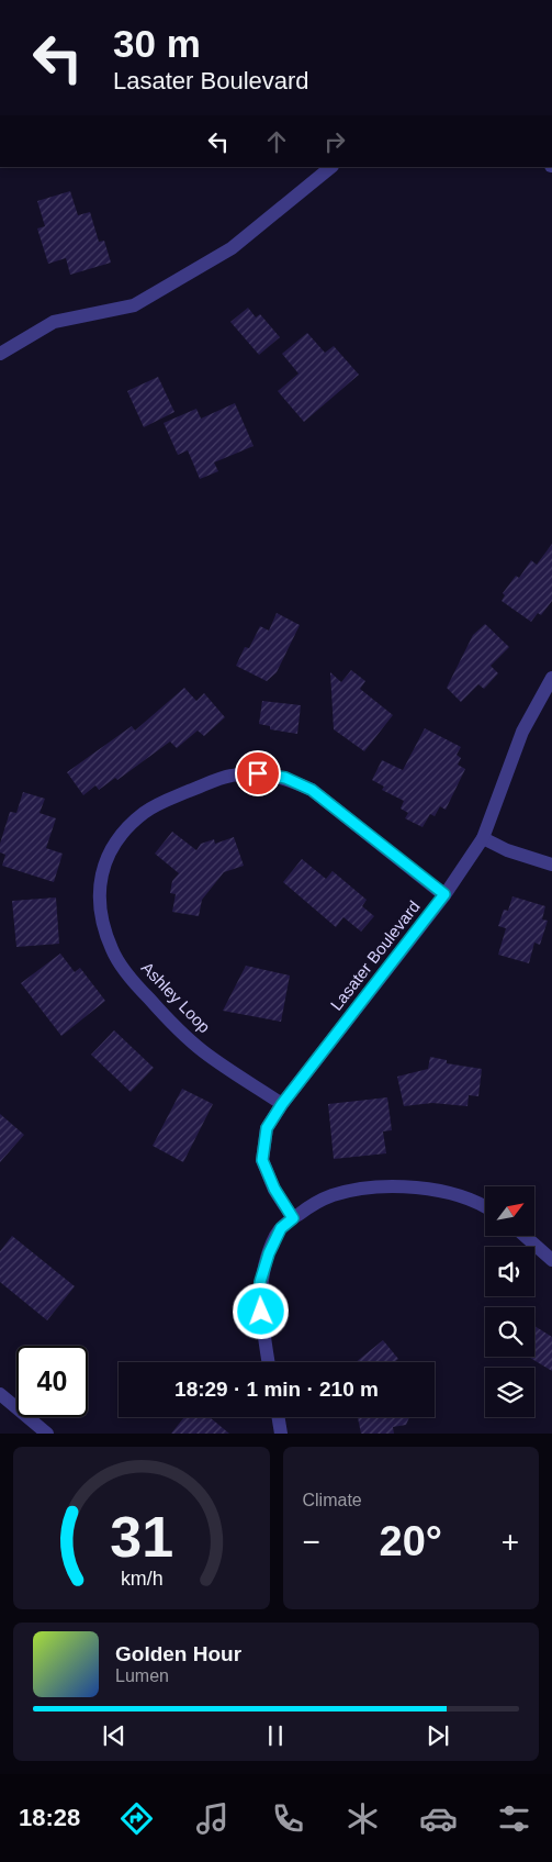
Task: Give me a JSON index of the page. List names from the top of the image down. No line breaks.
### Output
{"streets":{"street":["Lasater Boulevard","Ashley Loop"]},"crossings":[["Lasater Boulevard","Ashley Loop"]],"north":"top right","page":{"turn":["30 m","Lasater Boulevard"],"limit":"40","trip":"18:29 · 1 min · 210 m","tile":"Climate","heat":["−","20°","+"],"song":["Golden Hour","Lumen"],"tabs":"18:28","gauge":["31","km/h"]}}
